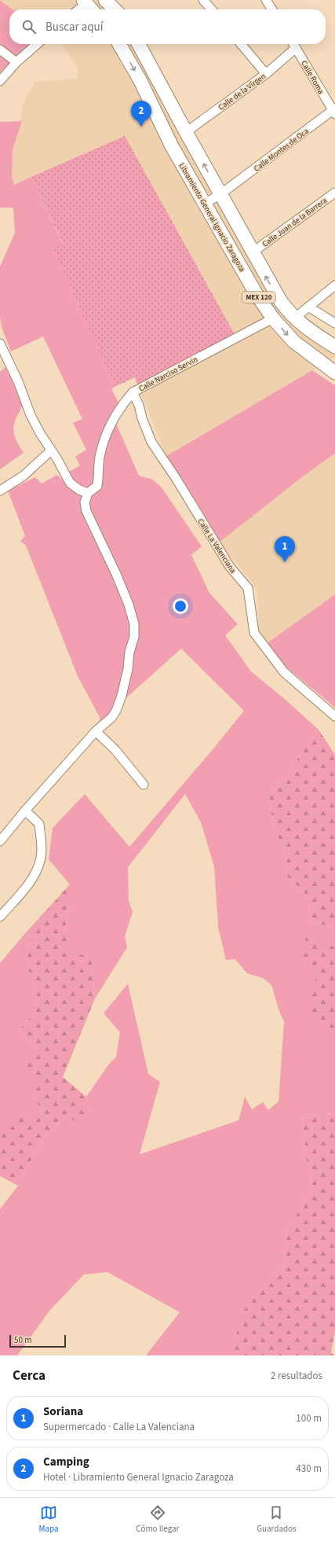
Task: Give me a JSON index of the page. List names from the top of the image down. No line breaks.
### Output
{"streets":{"main road":["Libramiento General Ignacio Zaragoza","MEX 120"],"street":["Calle Roma","Calle de la Vírgen","Calle Montes de Oca","Calle Juan de la Barrera","Calle Narciso Servin","Calle La Valenciana"]},"crossings":[["Calle Roma","Calle de la Vírgen"],["Calle Roma","Calle Montes de Oca"],["Calle de la Vírgen","MEX 120"],["Calle Montes de Oca","Libramiento General Ignacio Zaragoza"],["Calle Montes de Oca","MEX 120"],["Libramiento General Ignacio Zaragoza","Calle Narciso Servin"],["Calle Juan de la Barrera","MEX 120"],["Calle Narciso Servin","Calle La Valenciana"]],"scale_bar":"50 m","page":{"search":"Buscar aquí","pins":["2","1"],"scale":"50 m","heading":["Cerca","2 resultados"],"list":[{"mark":"1","name":"Soriana","note":"Supermercado · Calle La Valenciana","value":"100 m"},{"mark":"2","name":"Camping","note":"Hotel · Libramiento General Ignacio Zaragoza","value":"430 m"}],"nav":["Mapa","Cómo llegar","Guardados"]}}
